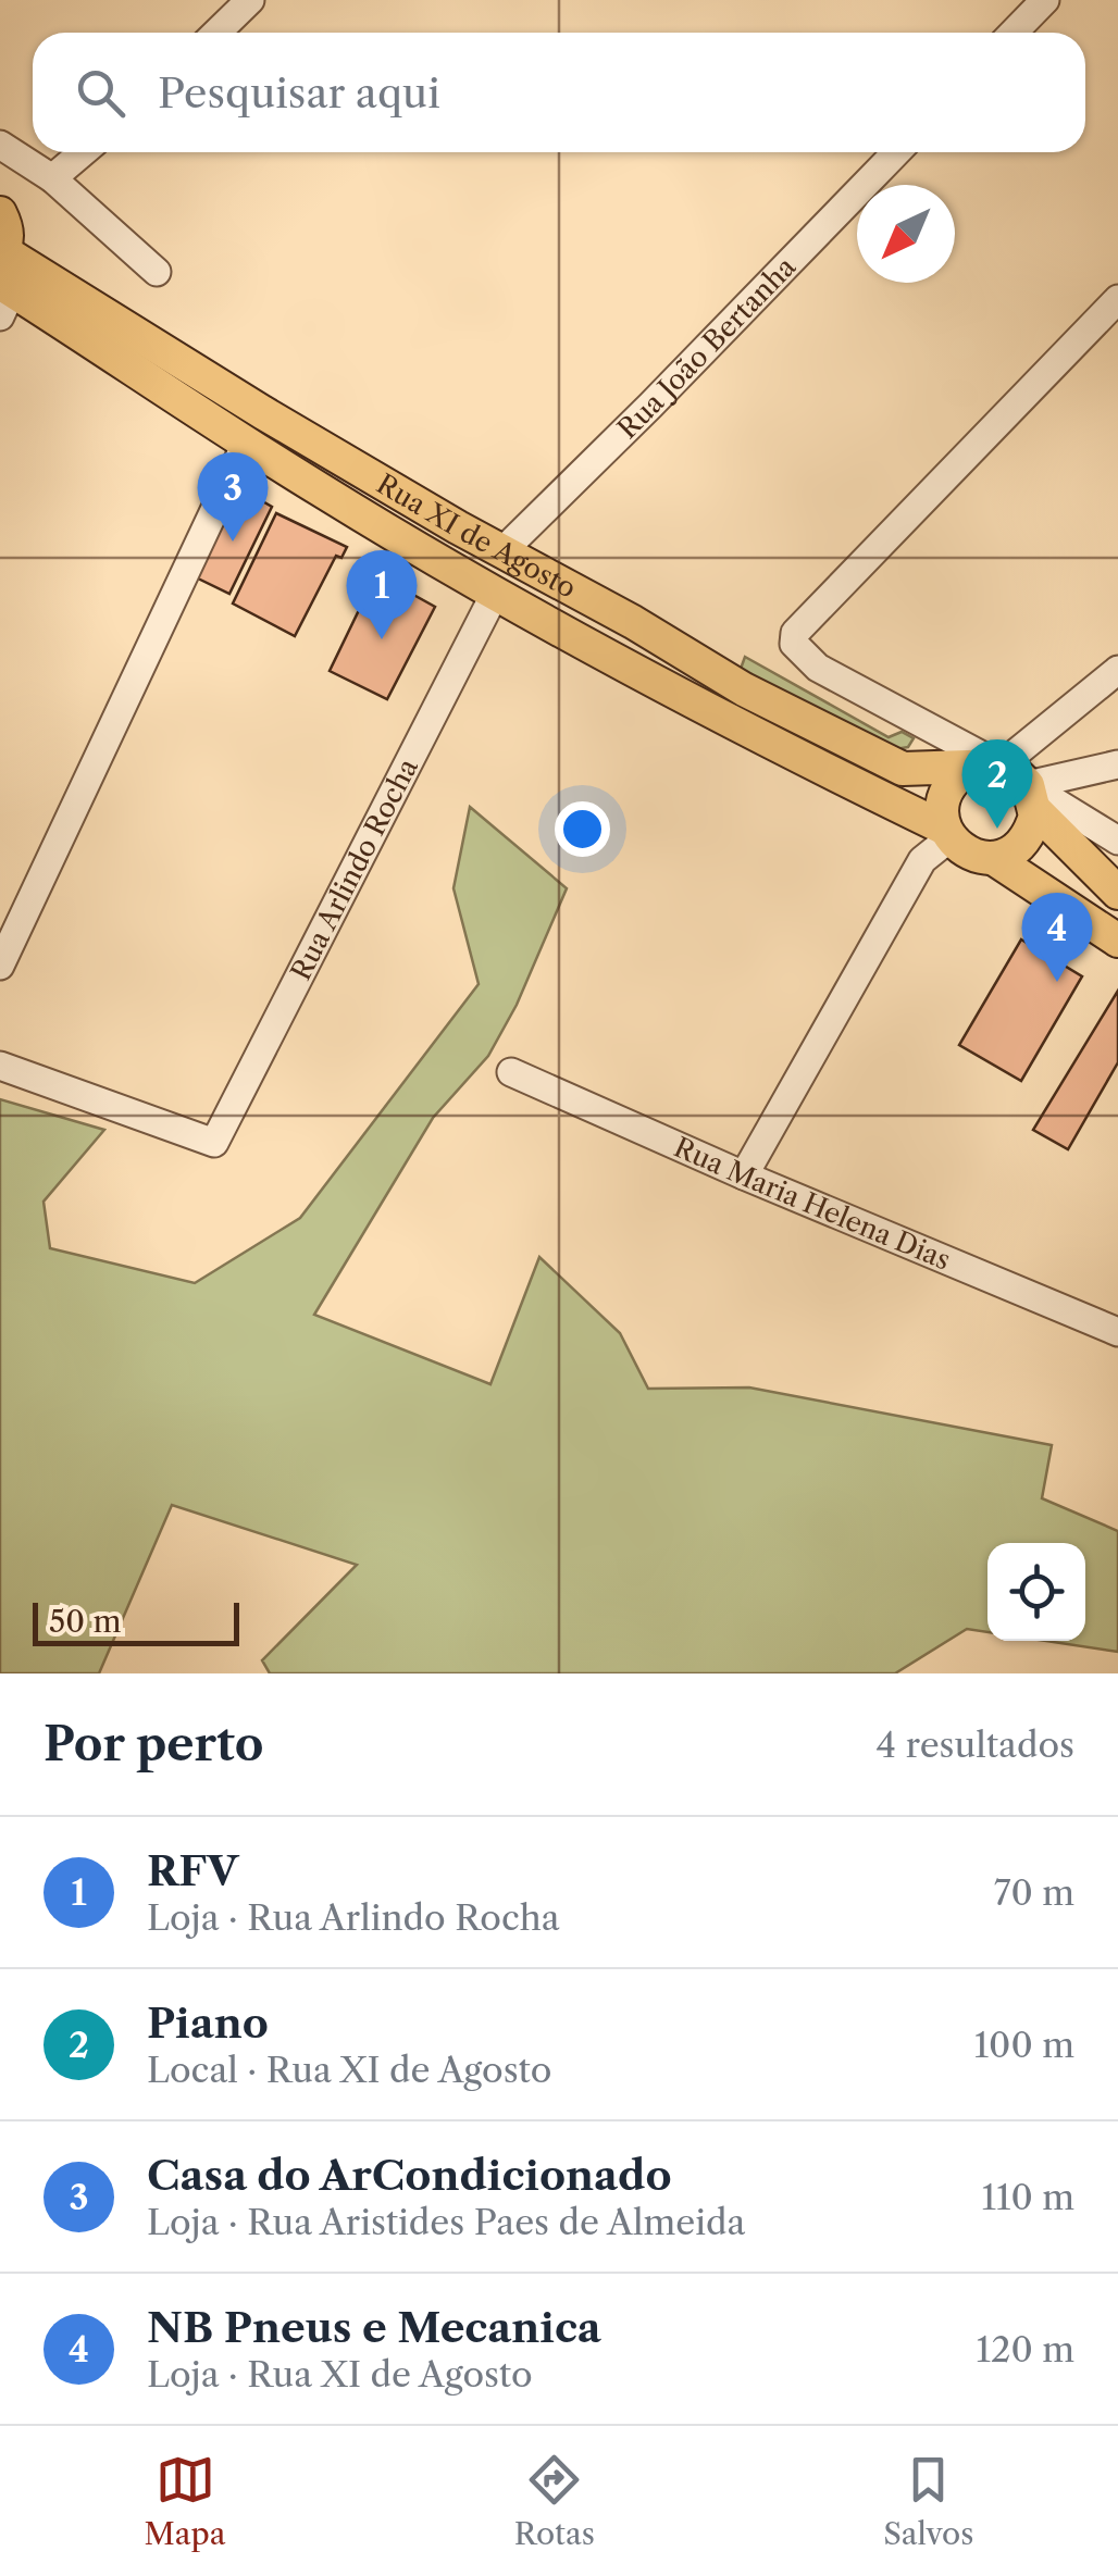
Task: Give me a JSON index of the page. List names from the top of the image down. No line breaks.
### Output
{"streets":{"main road":["Rua XI de Agosto"],"street":["Rua João Bertanha","Rua Arlindo Rocha","Rua Maria Helena Dias"]},"crossings":[["Rua João Bertanha","Rua XI de Agosto"],["Rua XI de Agosto","Rua Arlindo Rocha"]],"scale_bar":"50 m","north":"bottom left","page":{"search":"Pesquisar aqui","pins":["3","1","2","4"],"scale":"50 m","heading":["Por perto","4 resultados"],"list":[{"mark":"1","name":"RFV","note":"Loja · Rua Arlindo Rocha","value":"70 m"},{"mark":"2","name":"Piano","note":"Local · Rua XI de Agosto","value":"100 m"},{"mark":"3","name":"Casa do ArCondicionado","note":"Loja · Rua Aristides Paes de Almeida","value":"110 m"},{"mark":"4","name":"NB Pneus e Mecanica","note":"Loja · Rua XI de Agosto","value":"120 m"}],"nav":["Mapa","Rotas","Salvos"]}}
